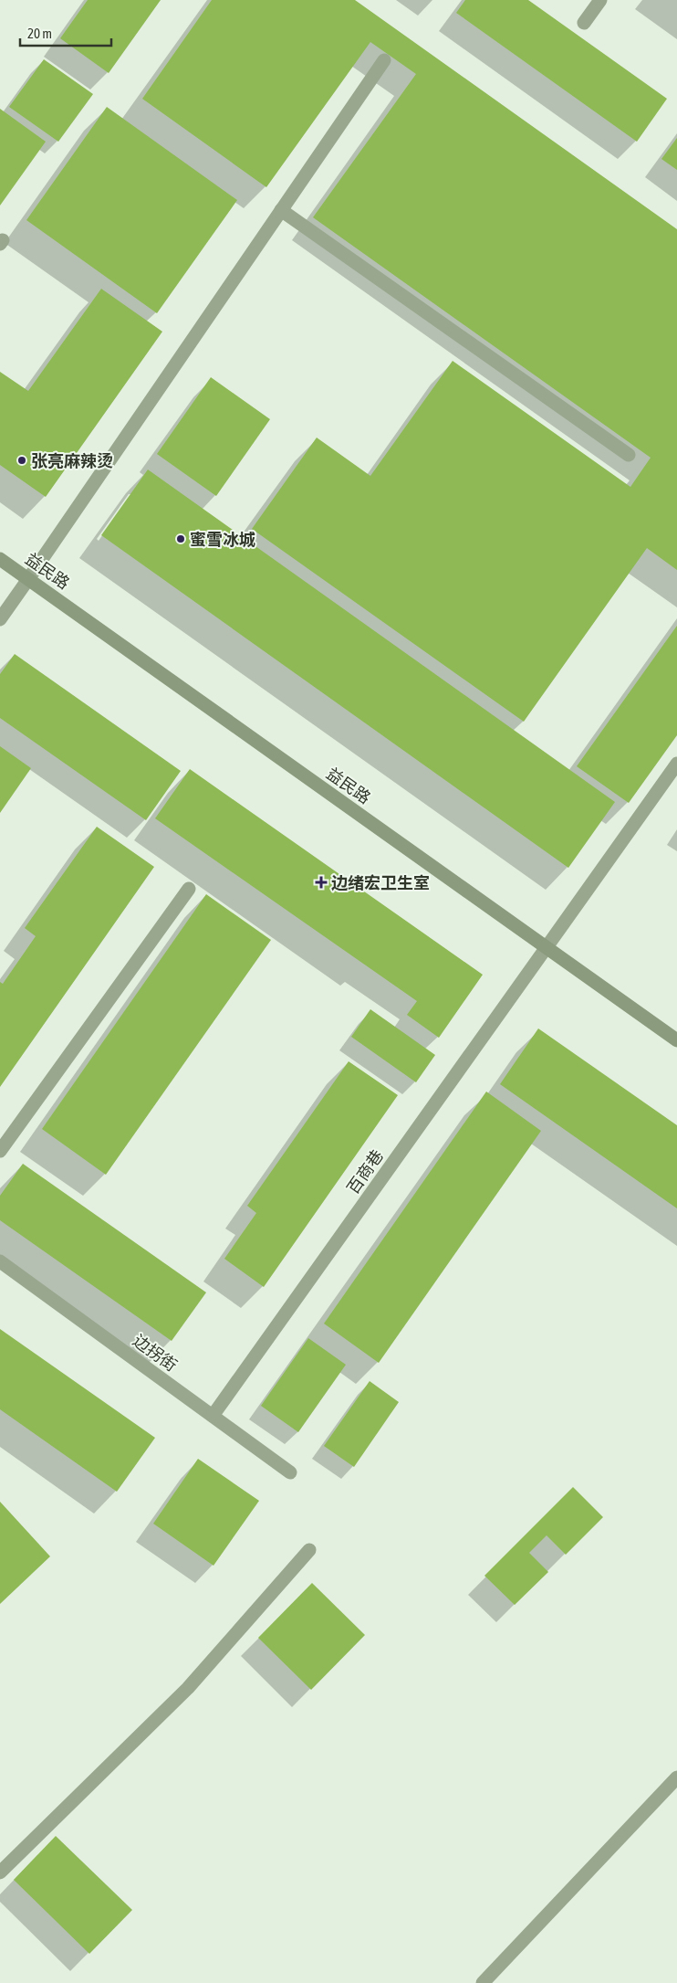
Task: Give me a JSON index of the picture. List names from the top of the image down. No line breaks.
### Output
{"streets":{"street":["益民路","百商巷","边拐街"]},"crossings":[["益民路","百商巷"],["百商巷","边拐街"]],"places":{"other":["张亮麻辣烫","蜜雪冰城"],"health":["边绪宏卫生室"]},"scale_bar":"20 m"}
